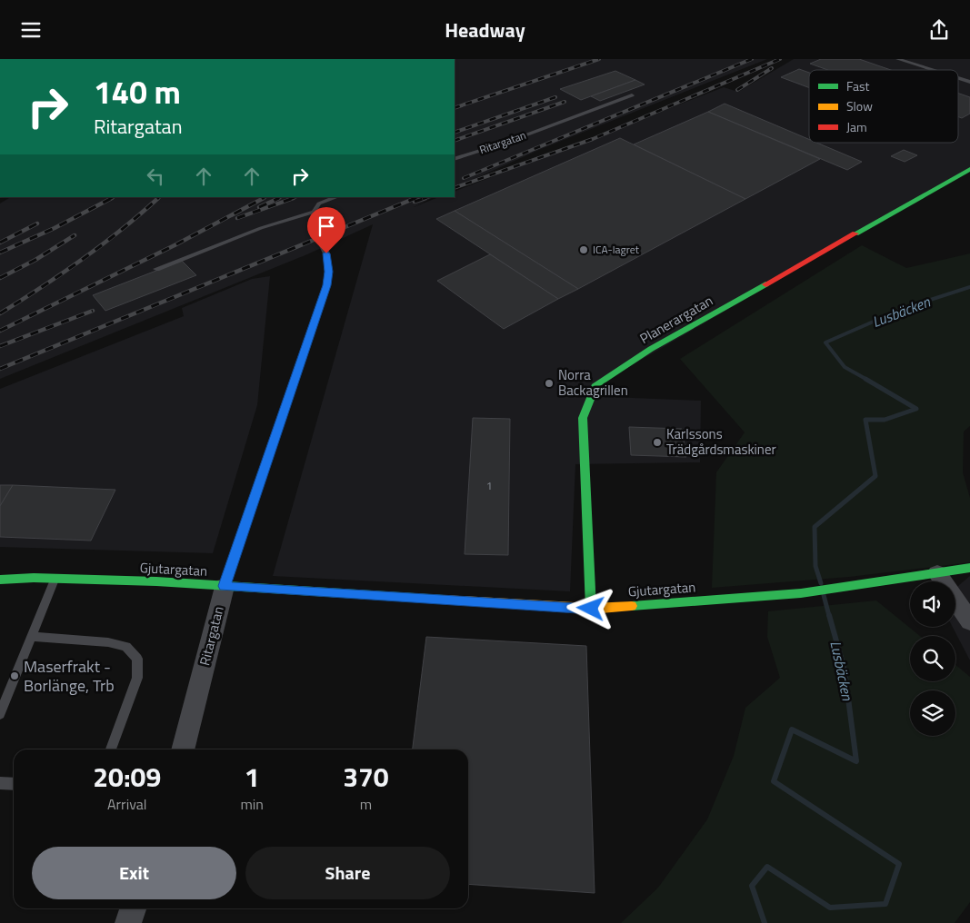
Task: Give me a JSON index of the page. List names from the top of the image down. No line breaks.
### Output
{"streets":{"street":["Ritargatan","Planerargatan","Gjutargatan"]},"crossings":[["Ritargatan","Gjutargatan"],["Planerargatan","Gjutargatan"]],"water":["Lusbäcken"],"places":["ICA-lagret","Norra Backagrillen","Karlssons Trädgårdsmaskiner","Maserfrakt - Borlänge, Trb"],"house_numbers":["1"],"legend":["Fast","Slow","Jam"],"page":{"header":"Headway","turn":["140 m","Ritargatan"],"eta":["20:09","Arrival","1","min","370","m"],"buttons":["Exit","Share"]}}
